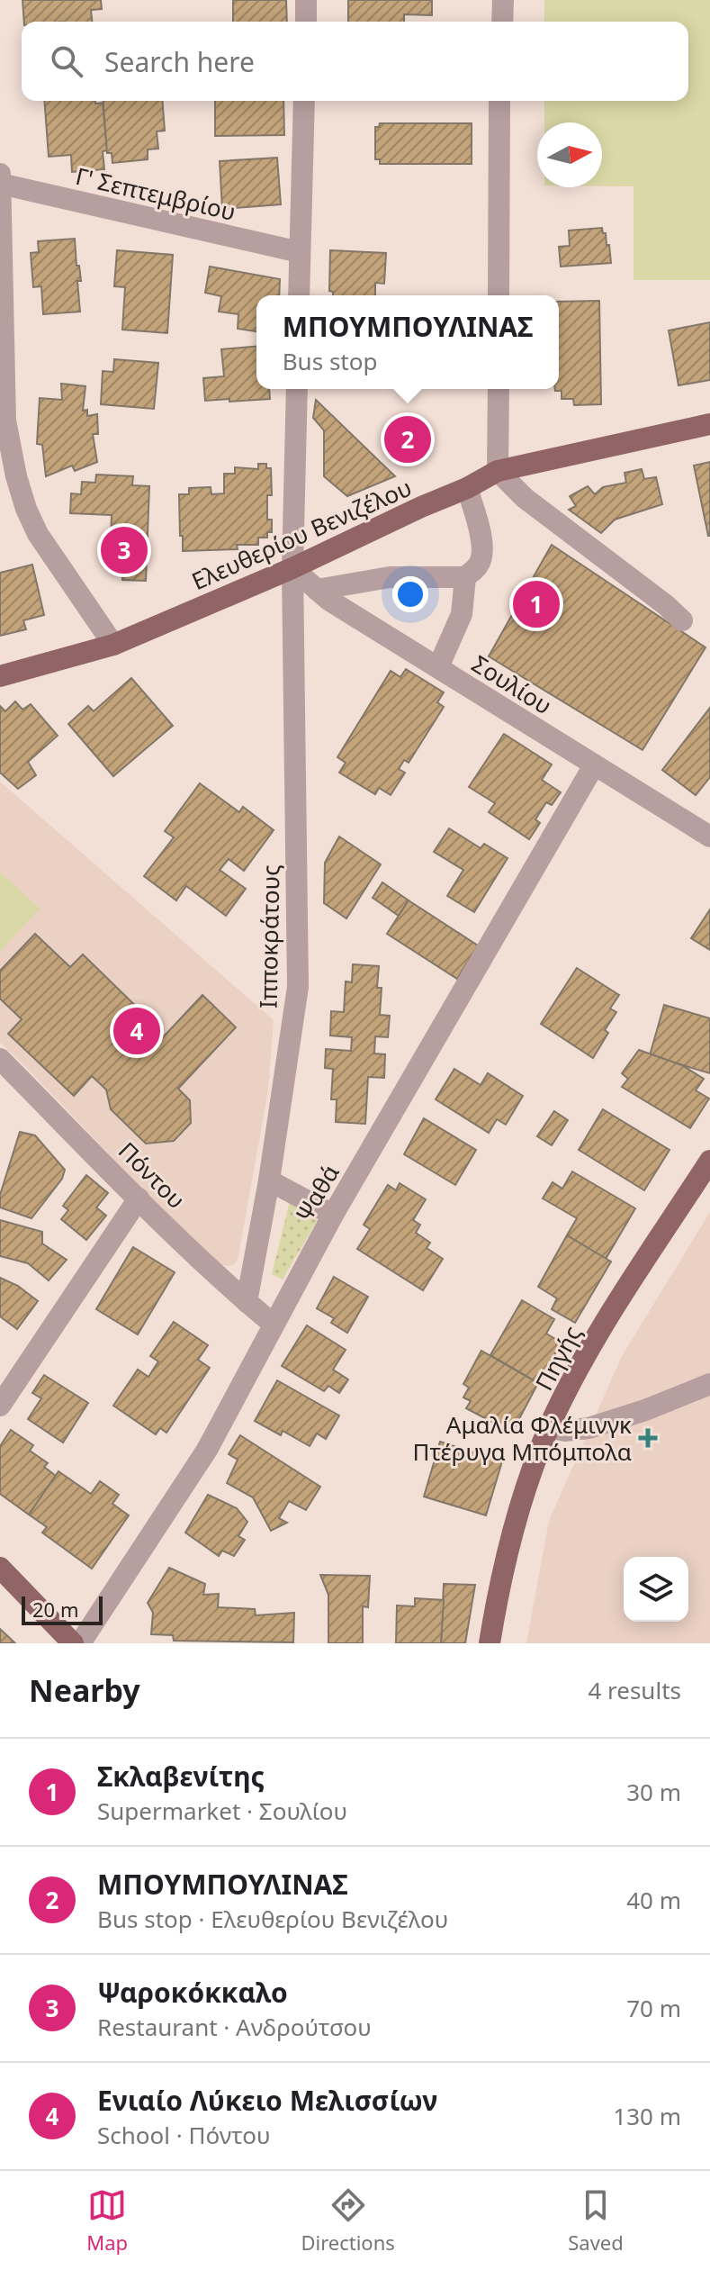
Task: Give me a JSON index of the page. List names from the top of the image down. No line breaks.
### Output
{"streets":{"main road":["Ελευθερίου Βενιζέλου","Πηγής"],"street":["Γ' Σεπτεμβρίου","Σουλίου","Ιπποκράτους","Πόντου","Ψαθά"]},"crossings":[["Ελευθερίου Βενιζέλου","Σουλίου"],["Ελευθερίου Βενιζέλου","Ιπποκράτους"],["Σουλίου","Ιπποκράτους"],["Σουλίου","Ψαθά"],["Ιπποκράτους","Πόντου"],["Πόντου","Ψαθά"]],"places":{"health":["Αμαλία Φλέμινγκ Πτέρυγα Μπόμπολα"]},"scale_bar":"20 m","north":"right","page":{"search":"Search here","popup":["ΜΠΟΥΜΠΟΥΛΙΝΑΣ","Bus stop"],"pins":["2","3","1","4"],"scale":"20 m","heading":["Nearby","4 results"],"list":[{"mark":"1","name":"Σκλαβενίτης","note":"Supermarket · Σουλίου","value":"30 m"},{"mark":"2","name":"ΜΠΟΥΜΠΟΥΛΙΝΑΣ","note":"Bus stop · Ελευθερίου Βενιζέλου","value":"40 m"},{"mark":"3","name":"Ψαροκόκκαλο","note":"Restaurant · Ανδρούτσου","value":"70 m"},{"mark":"4","name":"Ενιαίο Λύκειο Μελισσίων","note":"School · Πόντου","value":"130 m"}],"nav":["Map","Directions","Saved"]}}
